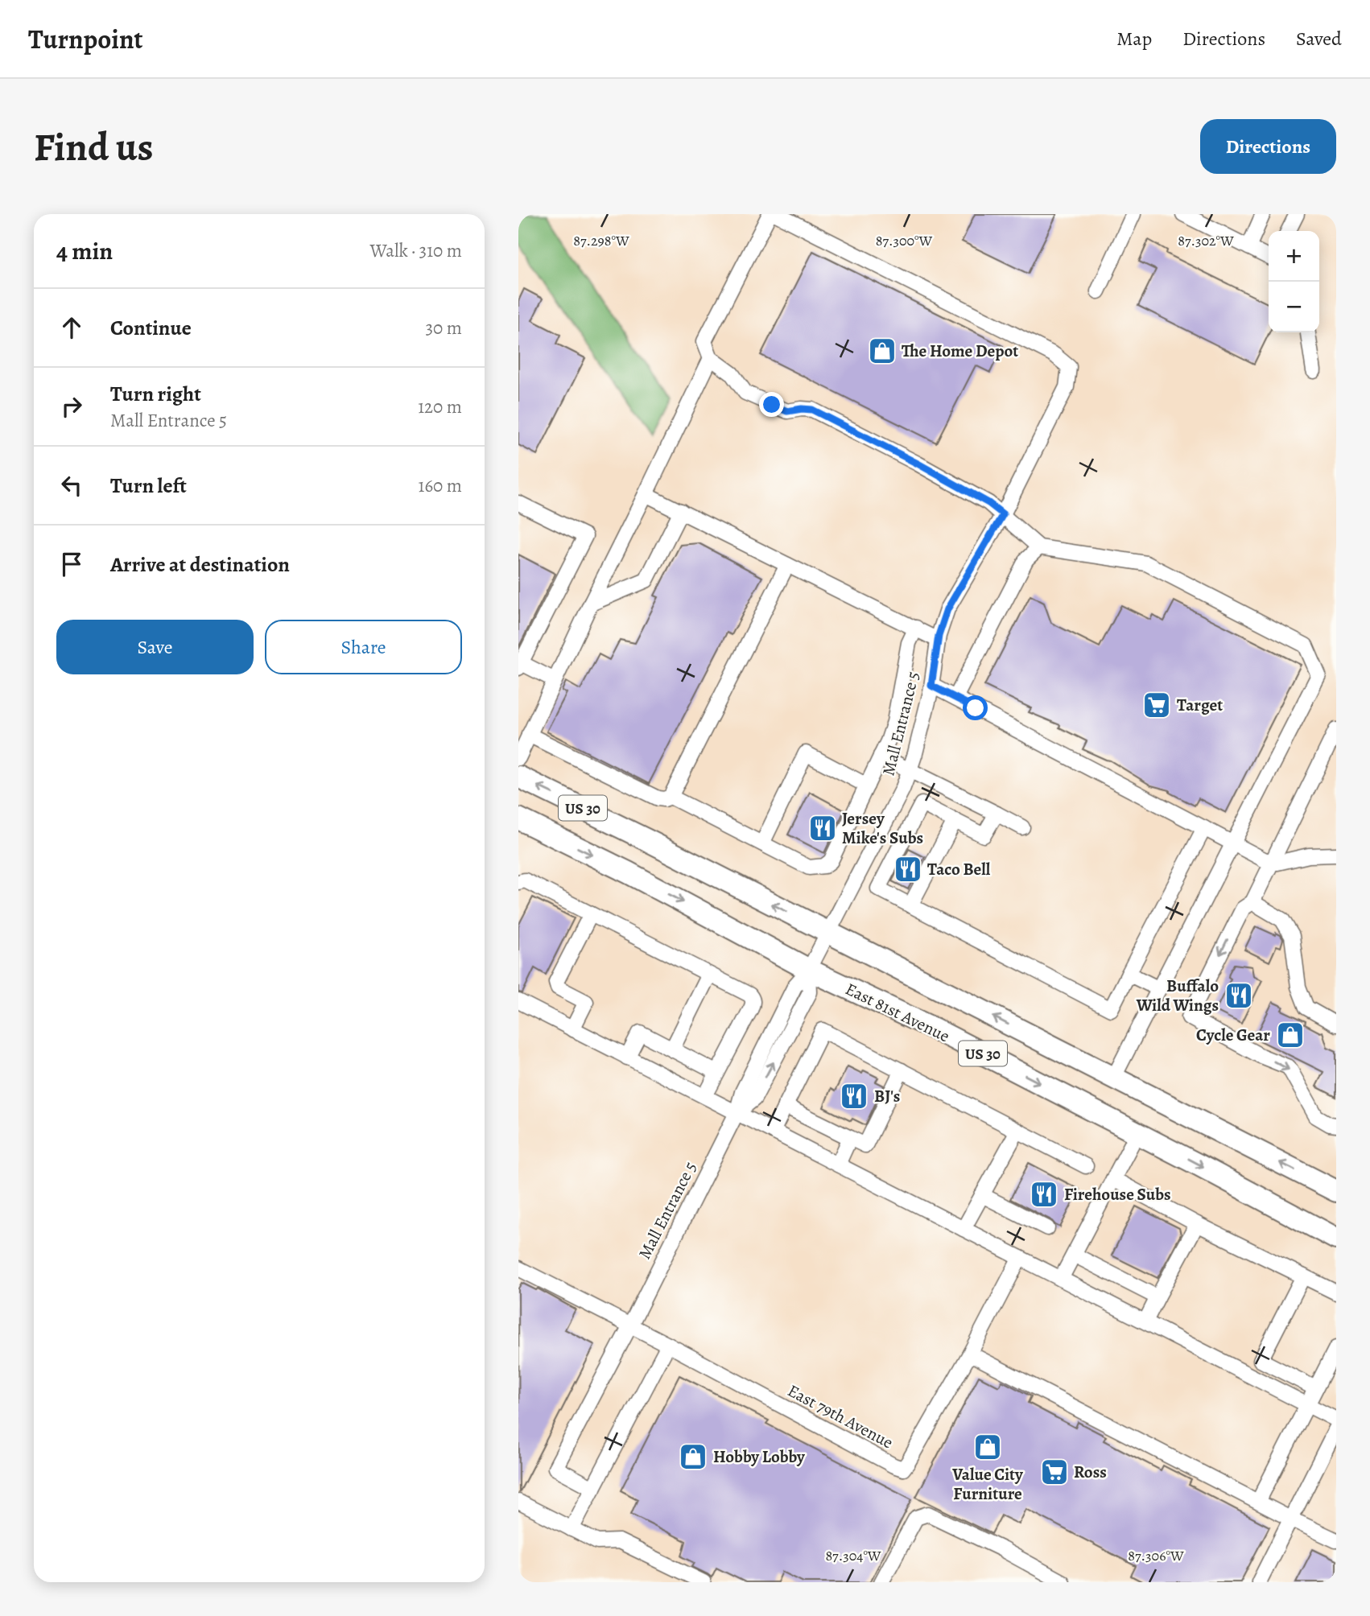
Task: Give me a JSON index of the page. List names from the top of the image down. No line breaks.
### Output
{"streets":{"highway":["US 30","East 81st Avenue"],"street":["Mall Entrance 5","East 79th Avenue"]},"crossings":[["Mall Entrance 5","US 30"],["Mall Entrance 5","East 81st Avenue"],["Mall Entrance 5","East 79th Avenue"]],"places":{"shop":["The Home Depot","Cycle Gear","Value City Furniture","Hobby Lobby"],"supermarket":["Target","Ross"],"restaurant":["Jersey Mike's Subs","Taco Bell","Buffalo Wild Wings","BJ's","Firehouse Subs"]},"page":{"header":"Turnpoint","nav":["Map","Directions","Saved"],"buttons":["Directions",["Save","Share"]],"title":"Find us","heading":["4 min","Walk · 310 m"],"map_buttons":["+","−"],"list":[["Continue","30 m"],["Turn right","Mall Entrance 5","120 m"],["Turn left","160 m"],"Arrive at destination"]},"coordinates":["87.298°W","87.300°W","87.302°W","87.304°W","87.306°W"]}
